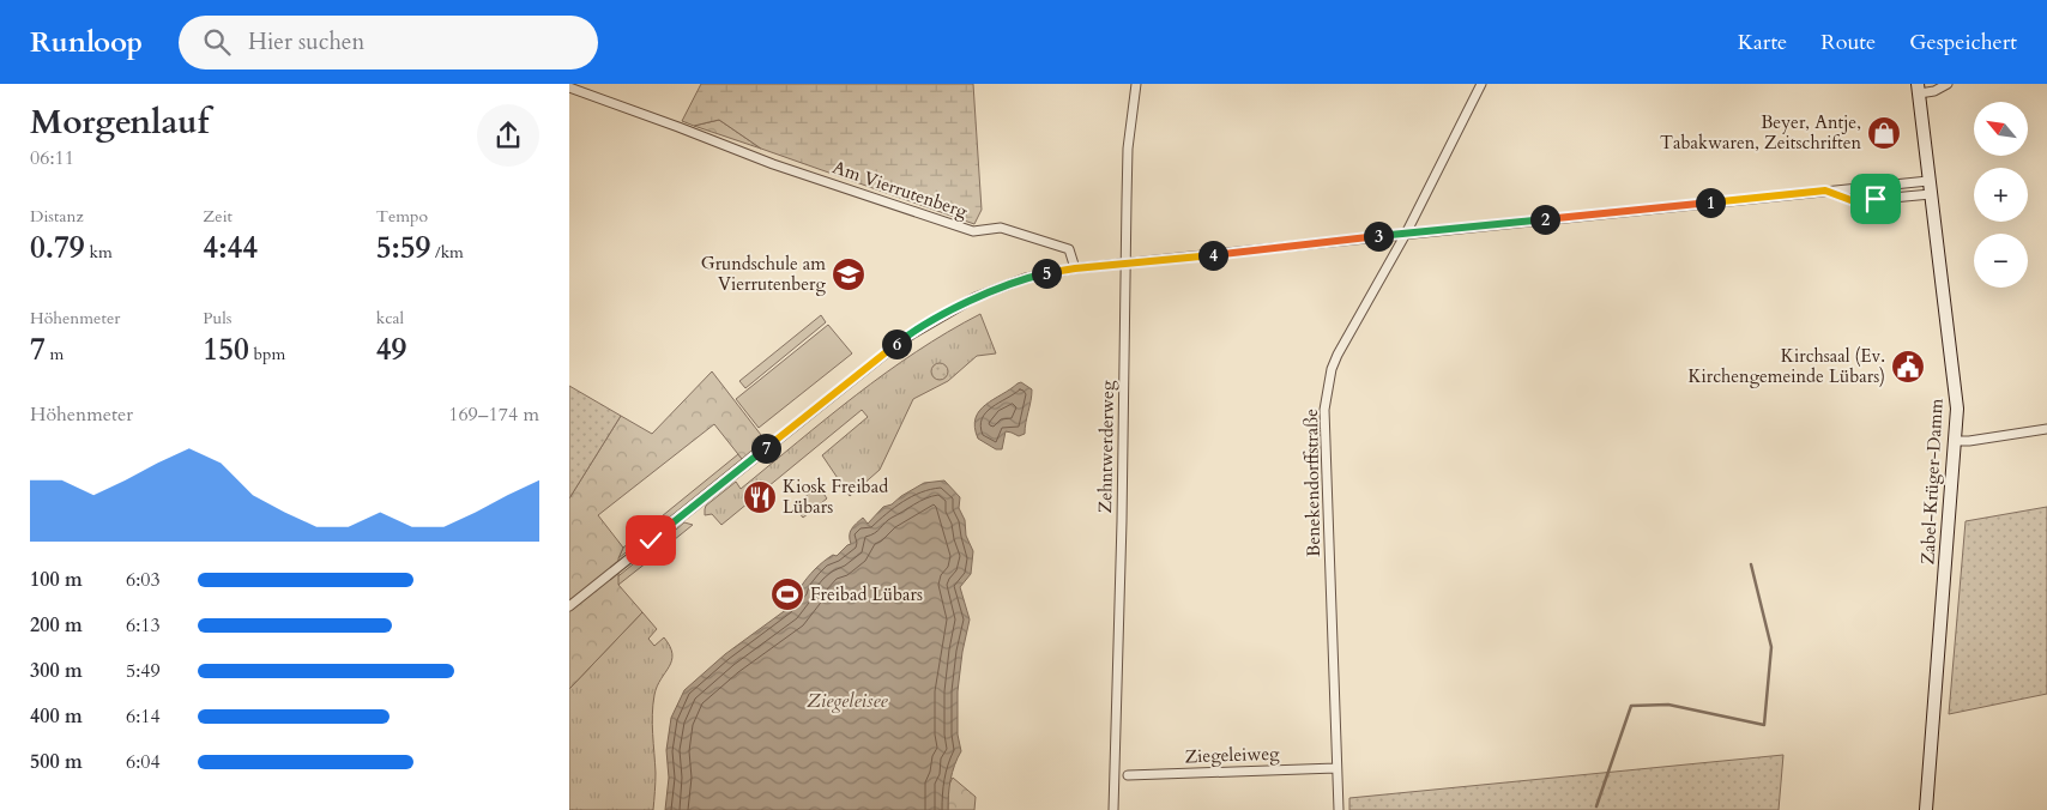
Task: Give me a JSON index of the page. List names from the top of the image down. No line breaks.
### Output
{"streets":{"street":["Am Vierrutenberg","Zehntwerderweg","Zabel-Krüger-Damm","Benekendorffstraße","Ziegeleiweg"]},"crossings":[["Benekendorffstraße","Ziegeleiweg"]],"water":["Ziegeleisee"],"places":{"shop":["Beyer, Antje, Tabakwaren, Zeitschriften"],"school or university":["Grundschule am Vierrutenberg"],"public building":["Kirchsaal (Ev. Kirchengemeinde Lübars)"],"restaurant":["Kiosk Freibad Lübars"],"sports":["Freibad Lübars"]},"north":"top left","page":{"header":"Runloop","search":"Hier suchen","nav":["Karte","Route","Gespeichert"],"heading":["Morgenlauf","06:11"],"map_buttons":["+","−"],"stats":[["Distanz","0.79 km"],["Zeit","4:44"],["Tempo","5:59 /km"],["Höhenmeter","7 m"],["Puls","150 bpm"],["kcal","49"]],"pins":["1","2","3","4","5","6","7"],"chart":["Höhenmeter","169–174 m"],"list":[{"name":"100 m","note":"6:03"},{"name":"200 m","note":"6:13"},{"name":"300 m","note":"5:49"},{"name":"400 m","note":"6:14"},{"name":"500 m","note":"6:04"}]}}
